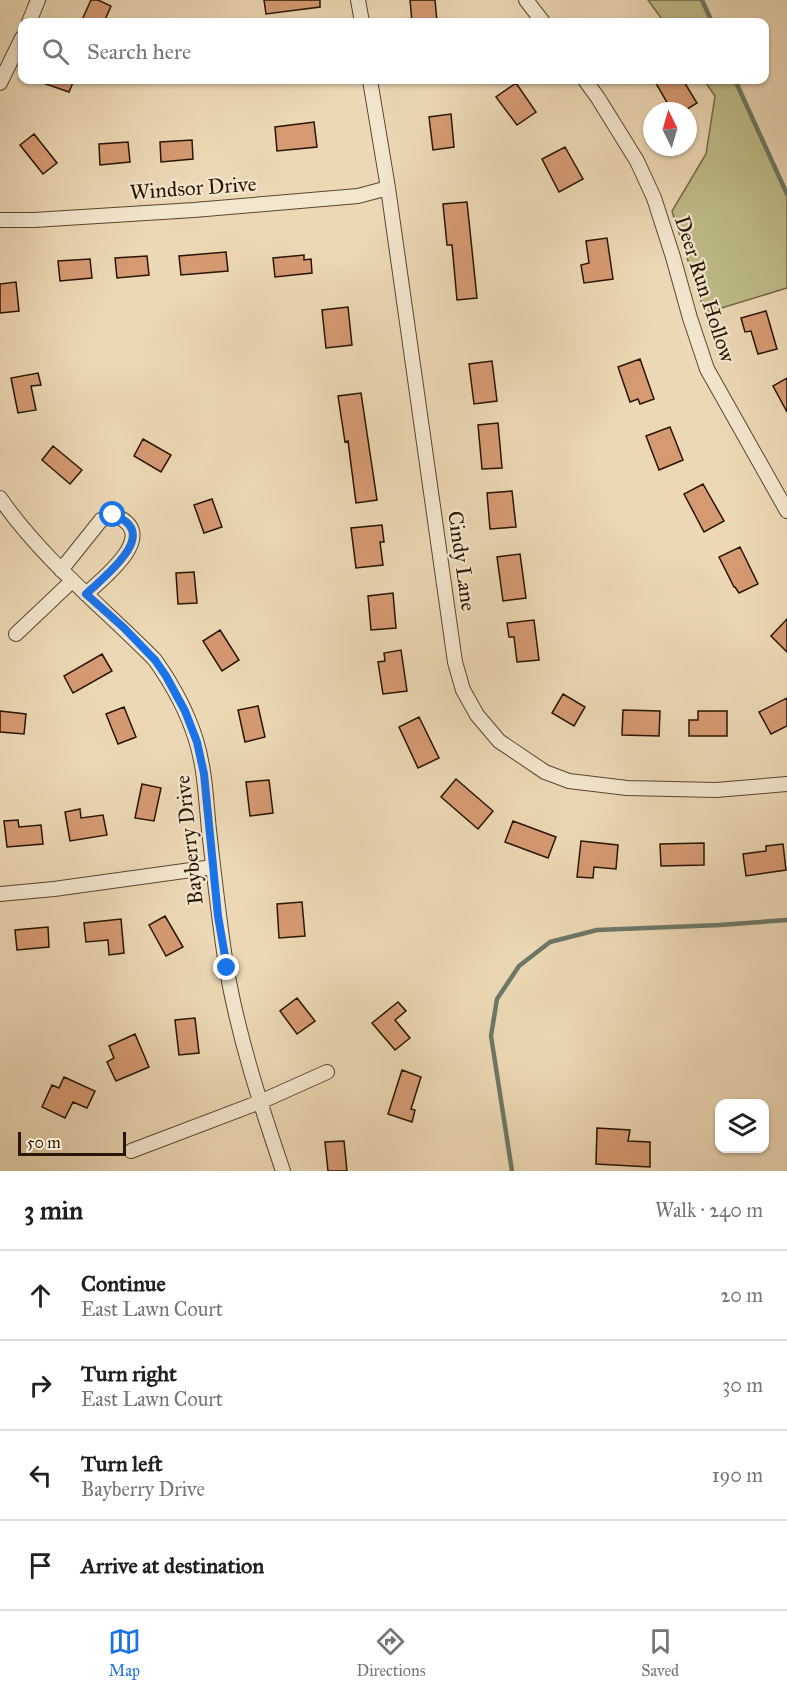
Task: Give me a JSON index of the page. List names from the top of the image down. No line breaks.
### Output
{"streets":{"street":["Windsor Drive","Deer Run Hollow","Cindy Lane","Bayberry Drive"]},"crossings":[["Windsor Drive","Cindy Lane"]],"scale_bar":"50 m","north":"top","page":{"search":"Search here","scale":"50 m","heading":["3 min","Walk · 240 m"],"list":[["Continue","East Lawn Court","20 m"],["Turn right","East Lawn Court","30 m"],["Turn left","Bayberry Drive","190 m"],"Arrive at destination"],"nav":["Map","Directions","Saved"]}}
